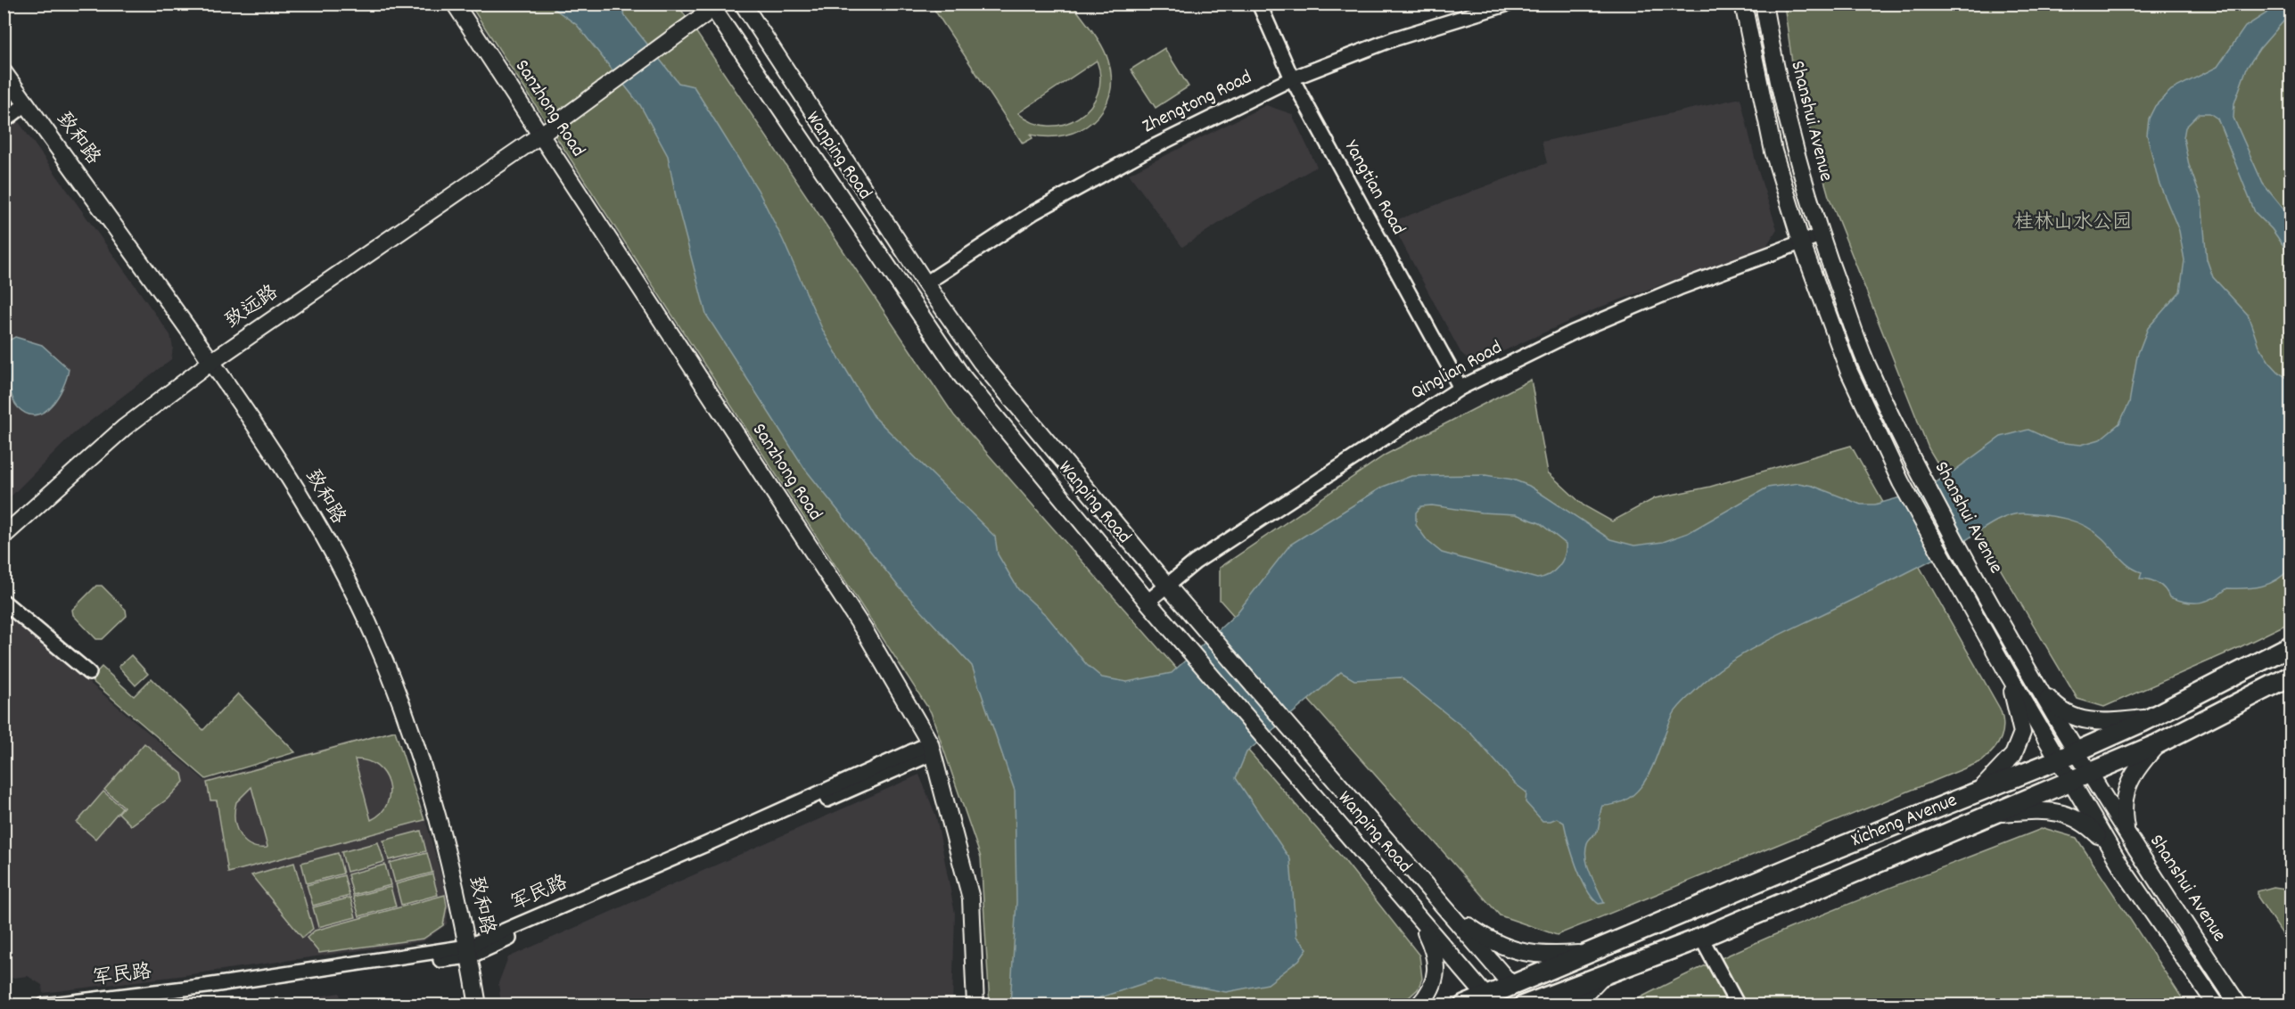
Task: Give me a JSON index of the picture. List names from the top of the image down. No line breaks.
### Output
{"streets":{"highway":["Xicheng Avenue"],"main road":["Sanzhong Road","Shanshui Avenue","致和路","Wanping Road","致远路"],"street":["Zhengtong Road","Yangtian Road","Qinglian Road","军民路"]},"crossings":[["Zhengtong Road","Wanping Road"],["Zhengtong Road","Yangtian Road"],["Sanzhong Road","致远路"],["Sanzhong Road","军民路"],["Shanshui Avenue","Qinglian Road"],["Shanshui Avenue","Xicheng Avenue"],["致和路","致远路"],["致和路","军民路"],["Wanping Road","致远路"],["Wanping Road","Qinglian Road"],["Wanping Road","Xicheng Avenue"],["Yangtian Road","Qinglian Road"]],"parks":["桂林山水公园"]}
